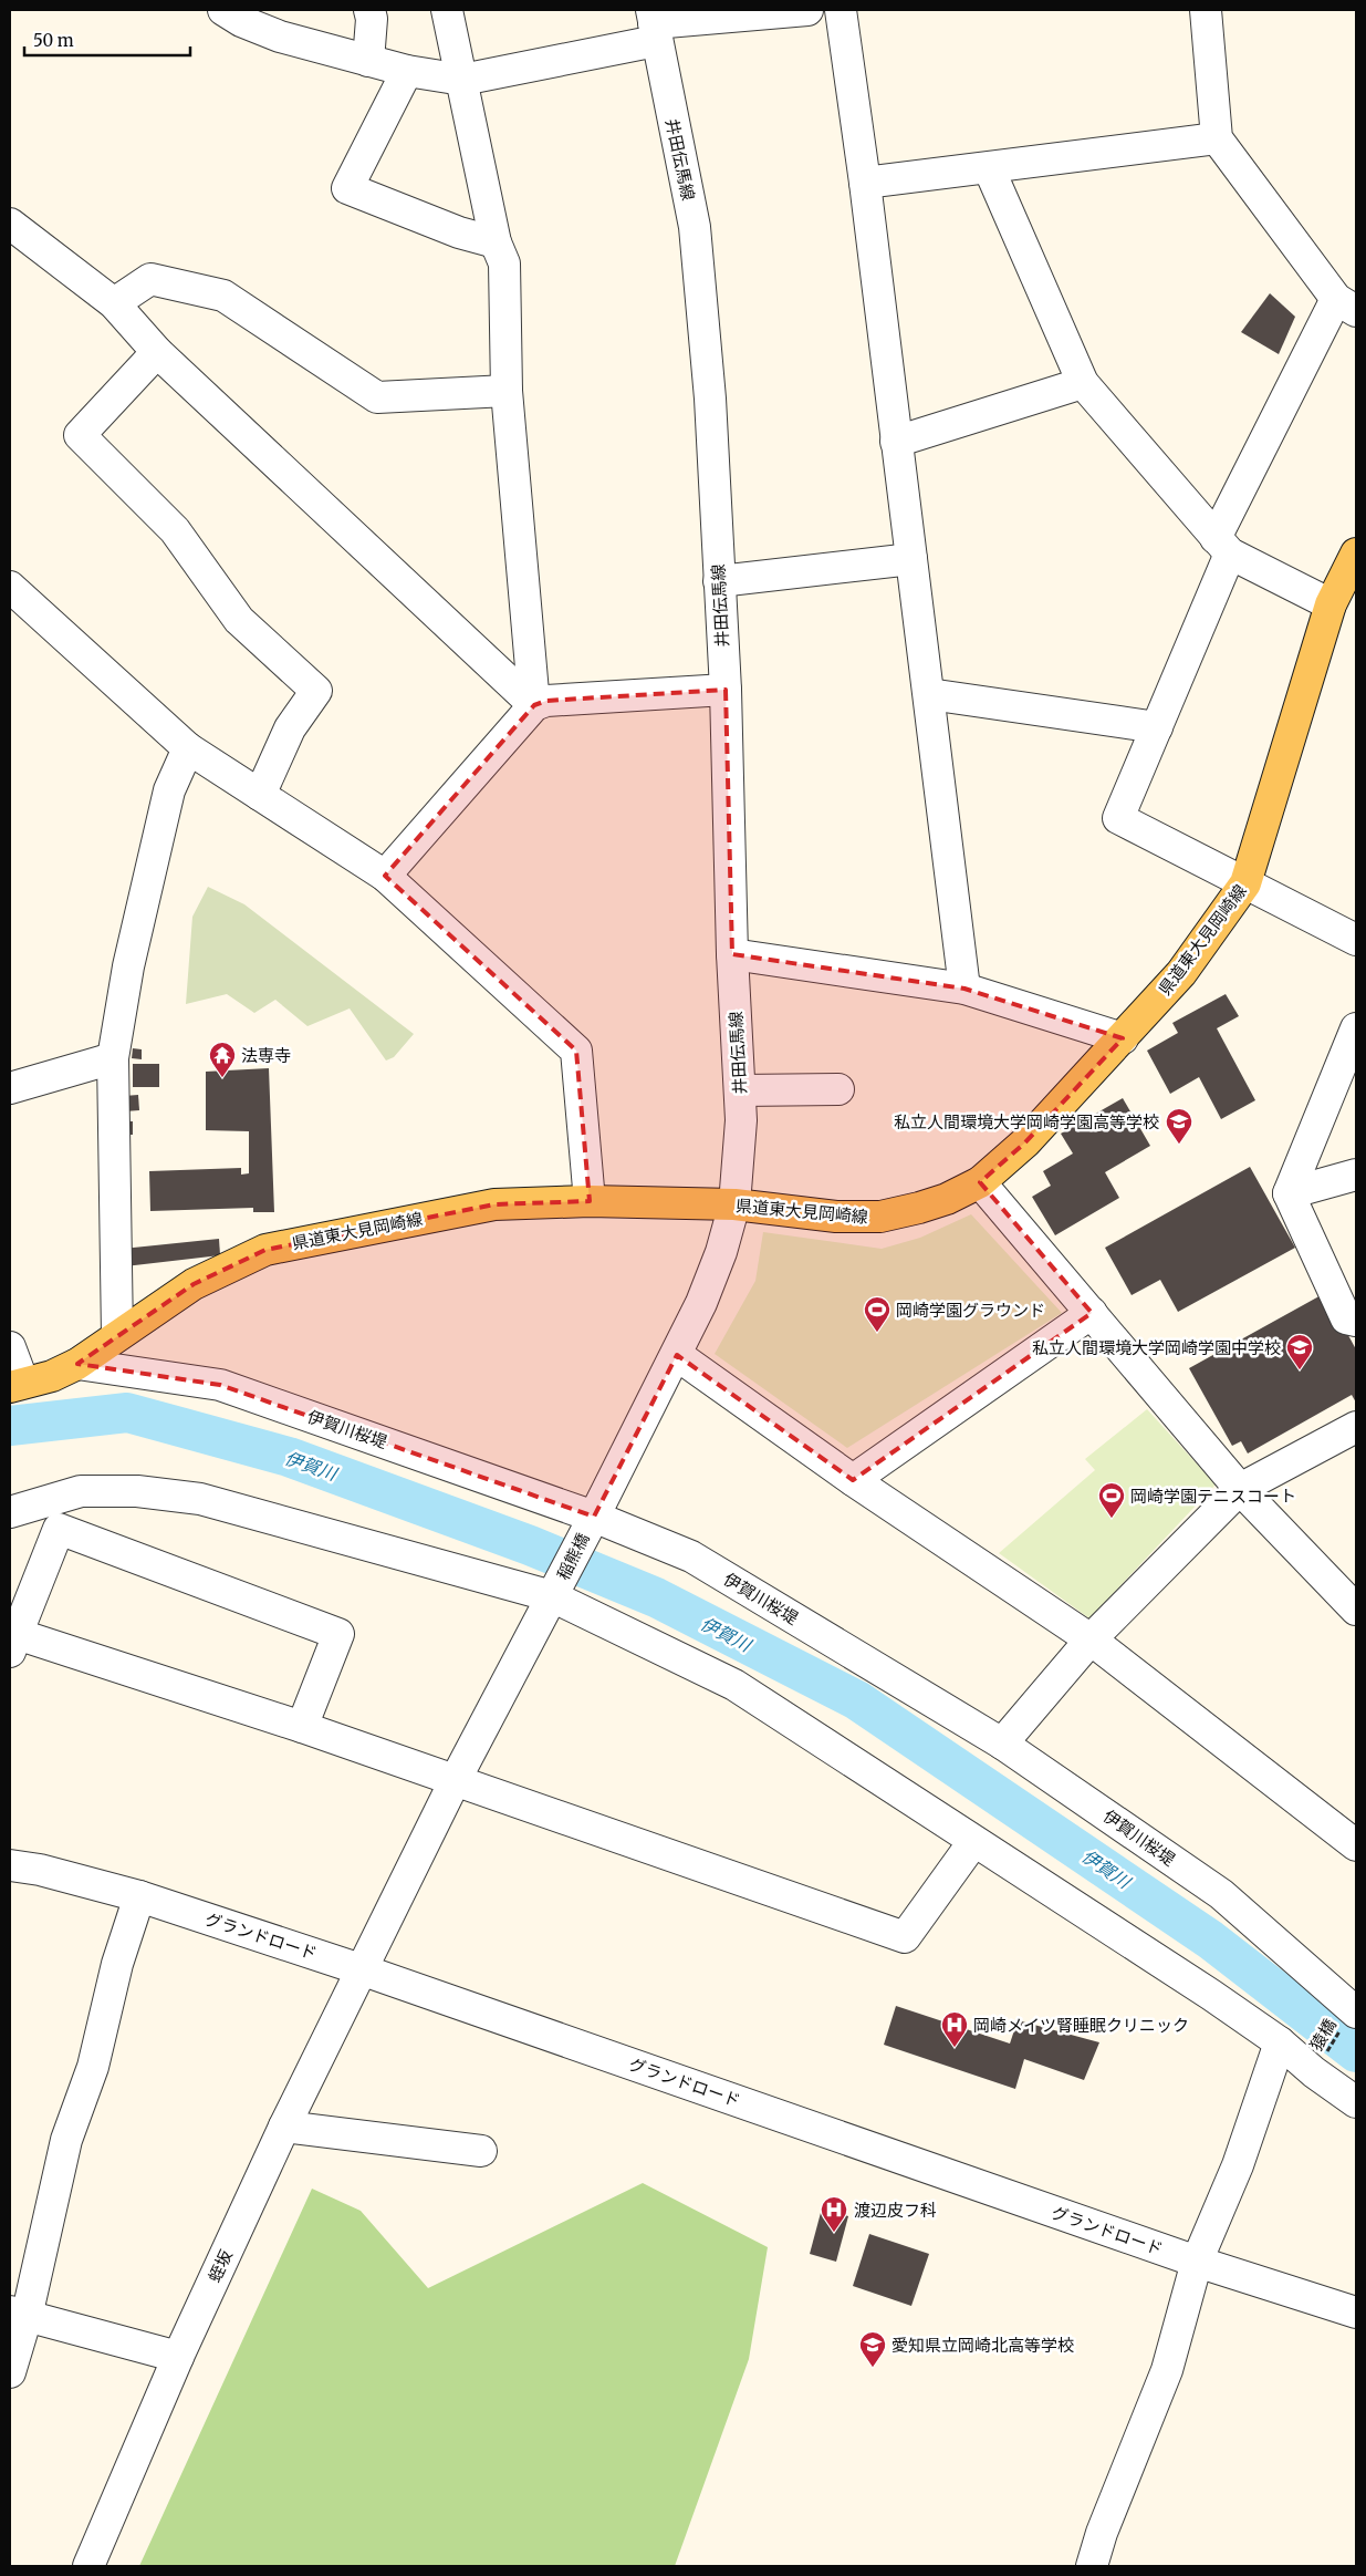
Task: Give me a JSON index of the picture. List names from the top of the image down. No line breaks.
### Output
{"streets":{"main road":["県道東大見岡崎線"],"street":["井田伝馬線","伊賀川桜堤","稲熊橋","グランドロード","蛭坂"],"path":["猿橋"]},"crossings":[["井田伝馬線","県道東大見岡崎線"],["井田伝馬線","稲熊橋"],["県道東大見岡崎線","伊賀川桜堤"],["伊賀川桜堤","稲熊橋"],["伊賀川桜堤","猿橋"],["稲熊橋","蛭坂"],["グランドロード","蛭坂"]],"water":["伊賀川"],"places":{"temple":["法専寺"],"school or university":["私立人間環境大学岡崎学園高等学校","私立人間環境大学岡崎学園中学校","愛知県立岡崎北高等学校"],"sports":["岡崎学園グラウンド","岡崎学園テニスコート"],"hospital":["岡崎メイツ腎睡眠クリニック","渡辺皮フ科"]},"scale_bar":"50 m"}
